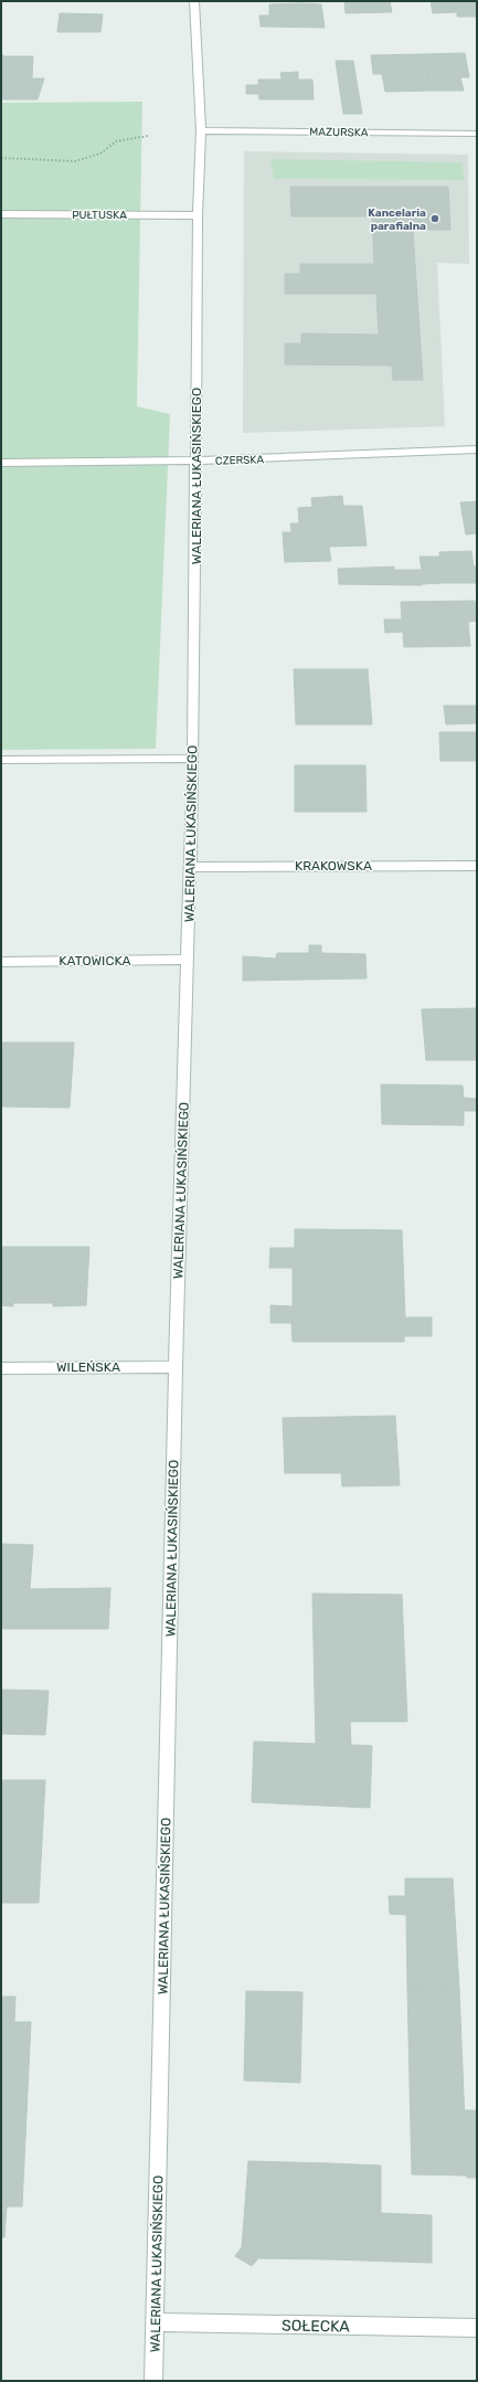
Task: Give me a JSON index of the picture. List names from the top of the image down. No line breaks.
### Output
{"streets":{"street":["MAZURSKA","PUŁTUSKA","CZERSKA","WALERIANA ŁUKASIŃSKIEGO","KRAKOWSKA","KATOWICKA","WILEŃSKA","SOŁECKA"]},"crossings":[["MAZURSKA","WALERIANA ŁUKASIŃSKIEGO"],["PUŁTUSKA","WALERIANA ŁUKASIŃSKIEGO"],["CZERSKA","WALERIANA ŁUKASIŃSKIEGO"],["WALERIANA ŁUKASIŃSKIEGO","KRAKOWSKA"],["WALERIANA ŁUKASIŃSKIEGO","KATOWICKA"],["WALERIANA ŁUKASIŃSKIEGO","WILEŃSKA"],["WALERIANA ŁUKASIŃSKIEGO","SOŁECKA"]],"places":["Kancelaria parafialna"]}
